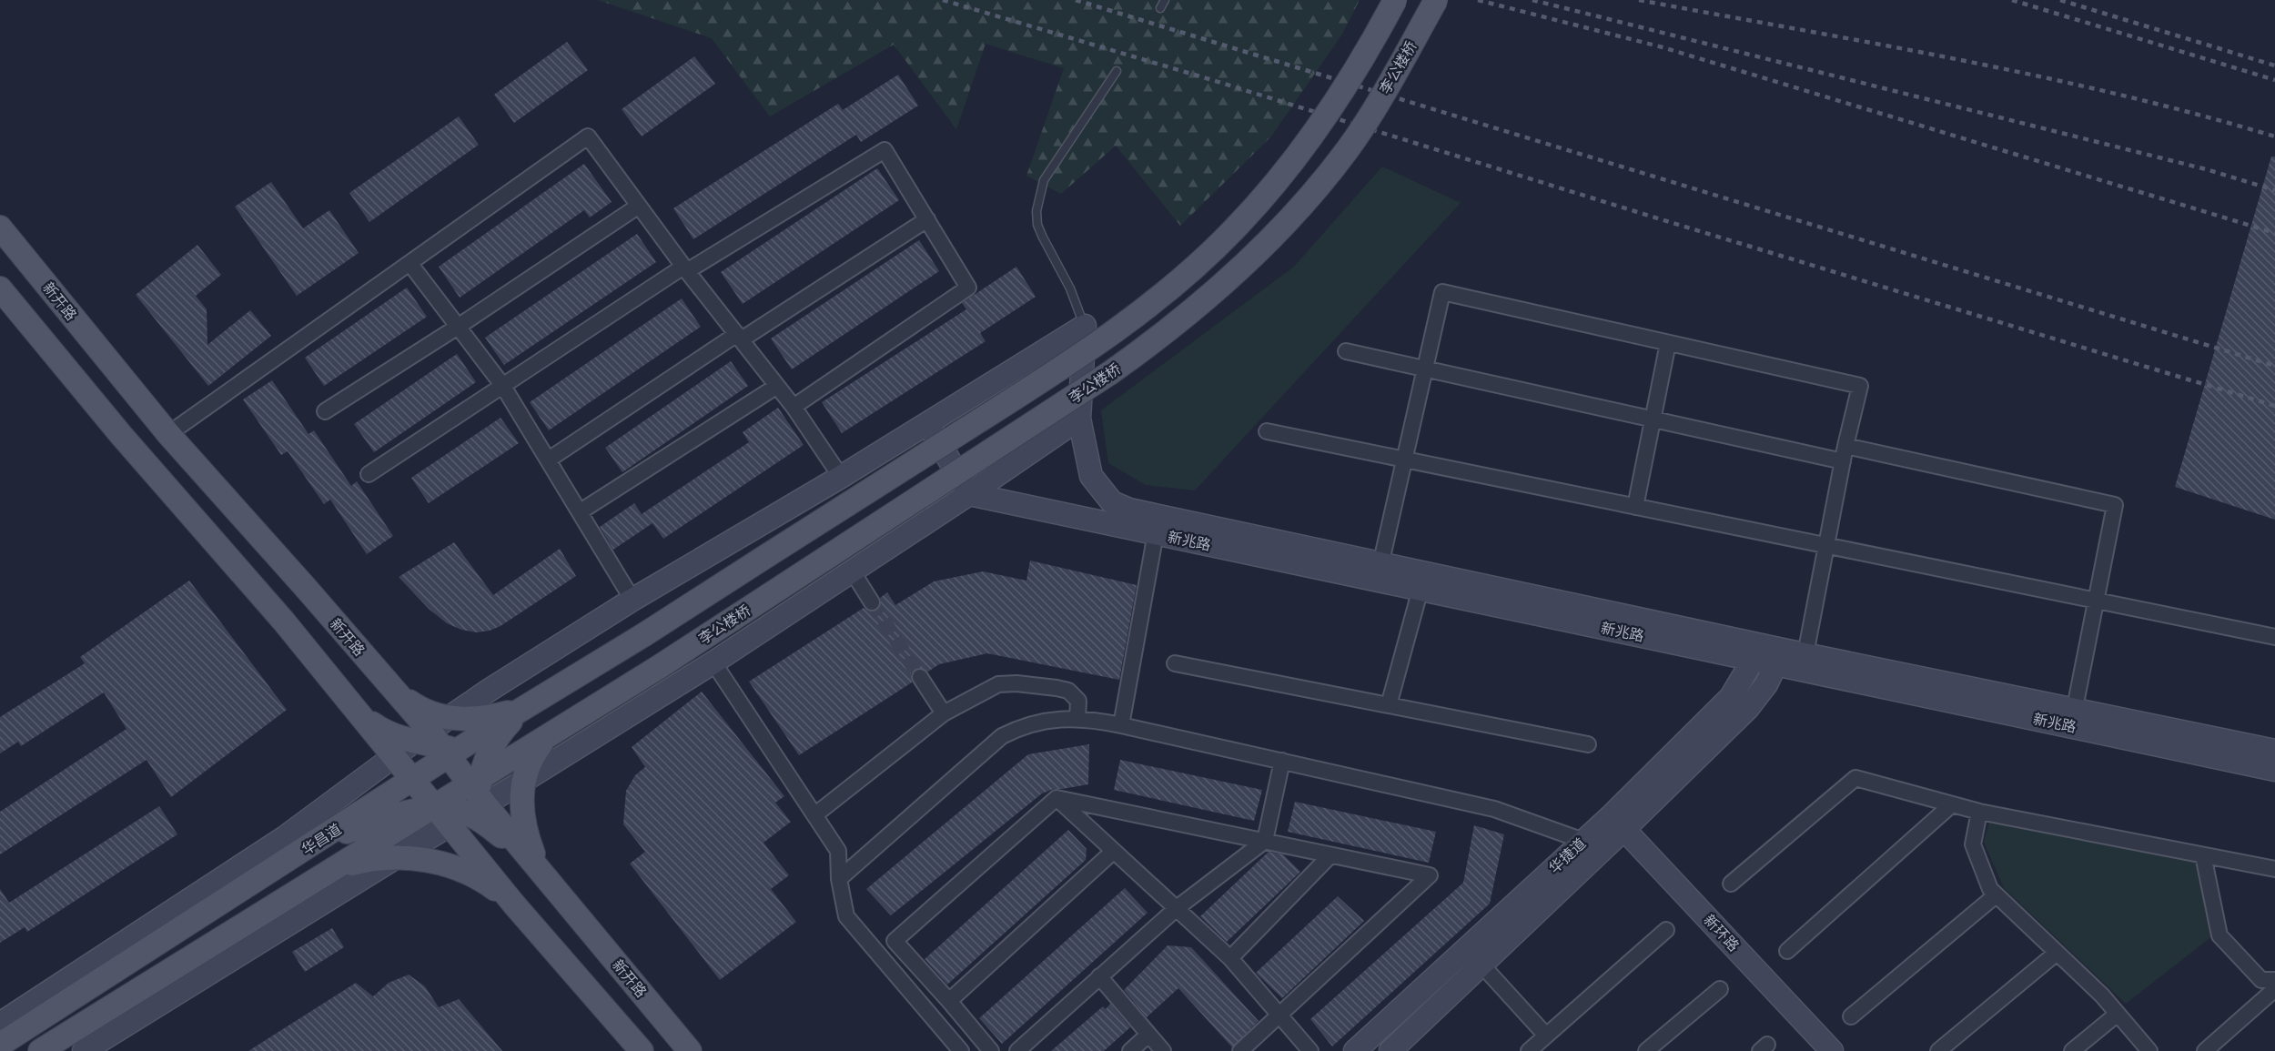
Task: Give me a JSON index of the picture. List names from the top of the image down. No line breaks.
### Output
{"streets":{"main road":["李公楼桥","新开路","华昌道"],"street":["新兆路","华捷道","新环路"]},"crossings":[["李公楼桥","华昌道"],["新开路","华昌道"],["新兆路","华捷道"],["华捷道","新环路"]]}
